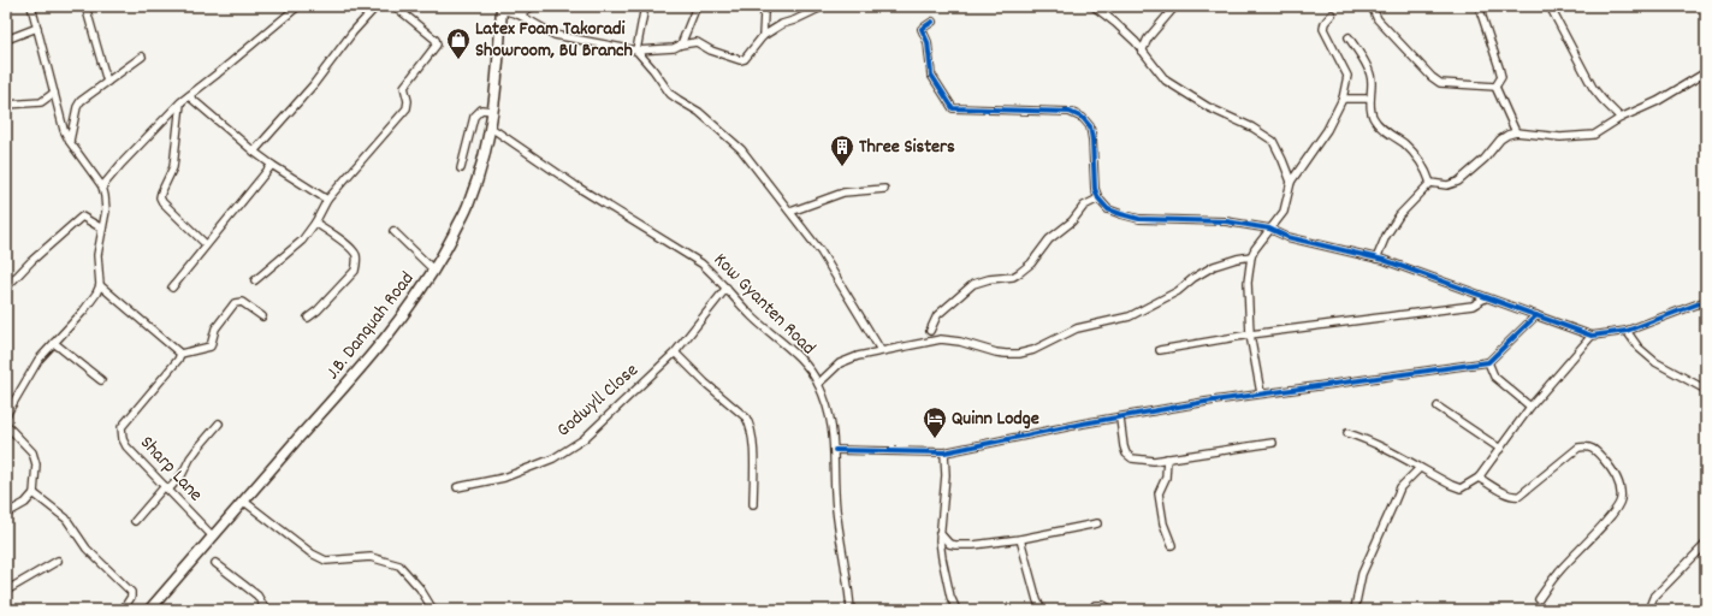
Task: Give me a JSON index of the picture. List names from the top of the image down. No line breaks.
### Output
{"streets":{"highway":["J.B. Danquah Road"],"street":["Kow Gyanten Road","Godwyll Close","Sharp Lane"]},"crossings":[["Kow Gyanten Road","J.B. Danquah Road"],["Kow Gyanten Road","Godwyll Close"],["J.B. Danquah Road","Sharp Lane"]],"places":{"shop":["Latex Foam Takoradi Showroom, BU Branch"],"building":["Three Sisters"],"hotel":["Quinn Lodge"]}}
